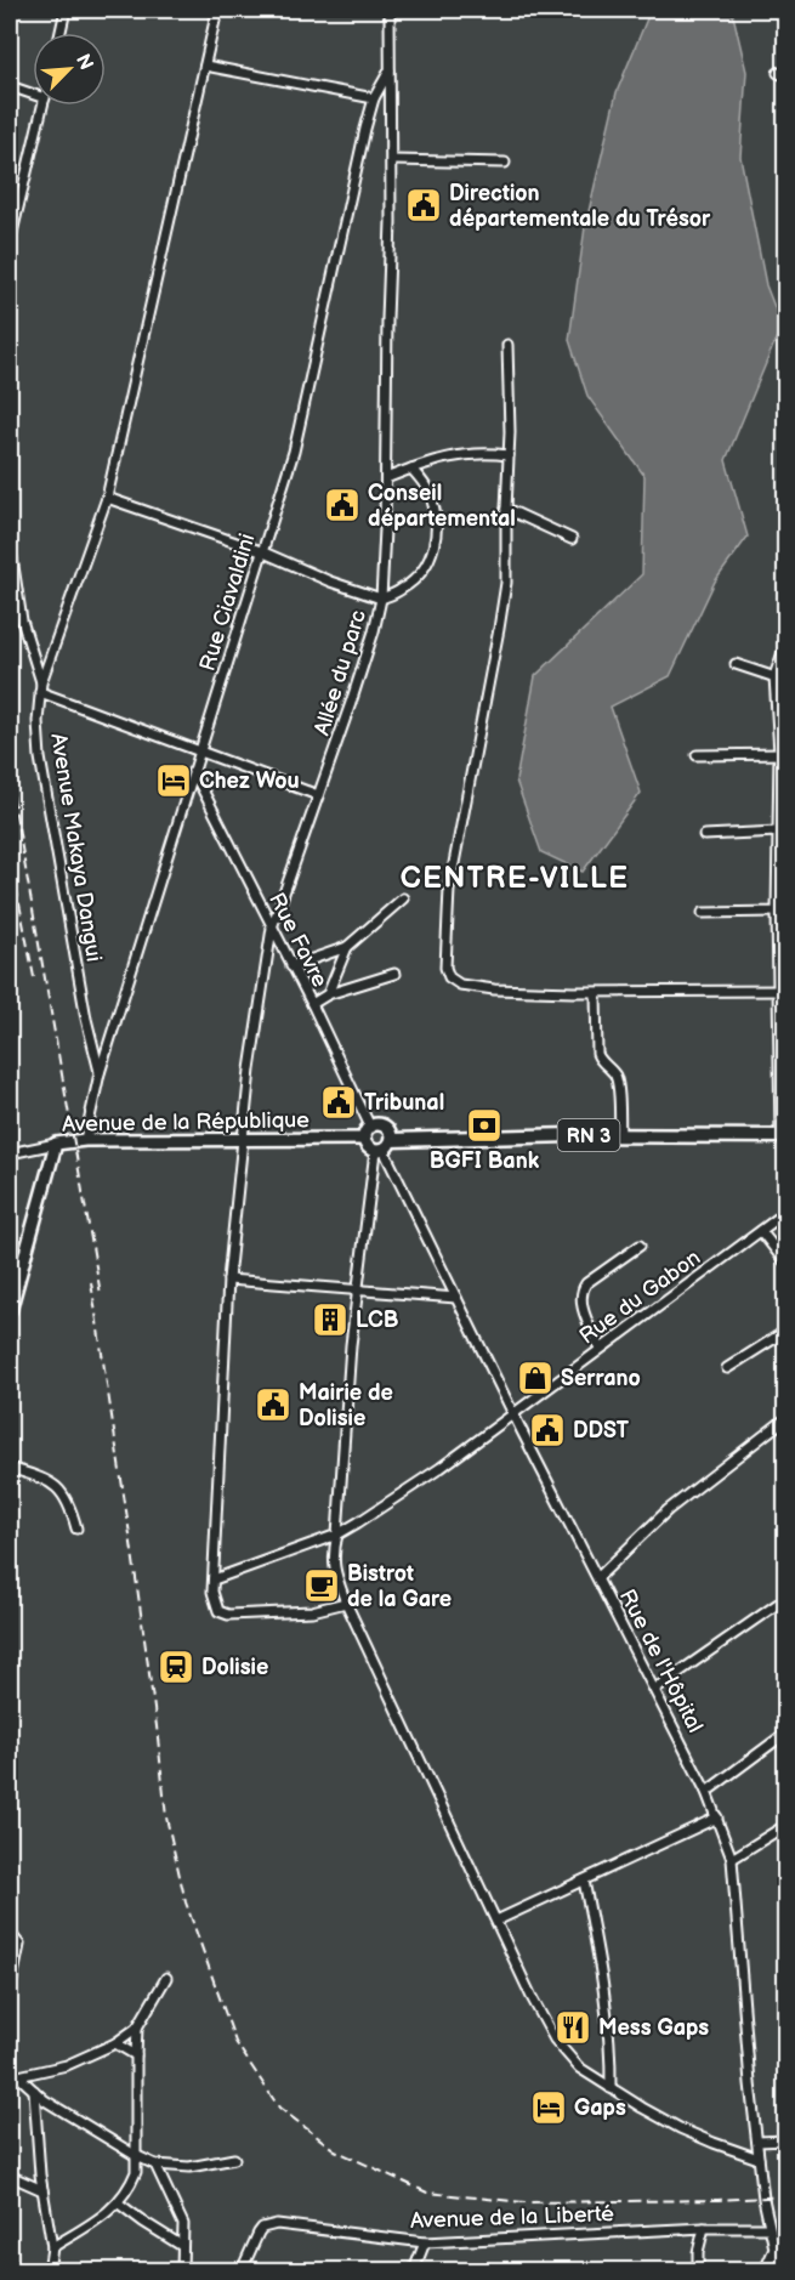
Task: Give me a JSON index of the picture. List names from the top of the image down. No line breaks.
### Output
{"streets":{"highway":["RN 3"],"main road":["Avenue de la République"],"street":["Rue Ciavaldini","Allée du parc","Avenue Makaya Dangui","Rue Favre","Rue du Gabon","Rue de l'Hôpital","Avenue de la Liberté"]},"crossings":[["Rue Ciavaldini","Allée du parc"],["Rue Ciavaldini","Avenue Makaya Dangui"],["Rue Ciavaldini","Rue Favre"],["Rue Ciavaldini","Avenue de la République"],["Allée du parc","Rue Favre"],["Allée du parc","Avenue de la République"],["Allée du parc","Rue du Gabon"],["Rue Favre","Avenue de la République"],["Rue Favre","RN 3"],["Rue Favre","Rue de l'Hôpital"],["Avenue de la République","RN 3"],["Avenue de la République","Rue de l'Hôpital"],["RN 3","Rue de l'Hôpital"],["Rue du Gabon","Rue de l'Hôpital"],["Rue de l'Hôpital","Avenue de la Liberté"]],"districts":["CENTRE-VILLE"],"places":{"public building":["Direction départementale du Trésor","Conseil départemental","Tribunal","Mairie de Dolisie","DDST"],"hotel":["Chez Wou","Gaps"],"bank":["BGFI Bank"],"building":["LCB"],"shop":["Serrano"],"cafe":["Bistrot de la Gare"],"station":["Dolisie"],"restaurant":["Mess Gaps"]},"north":"top right"}
